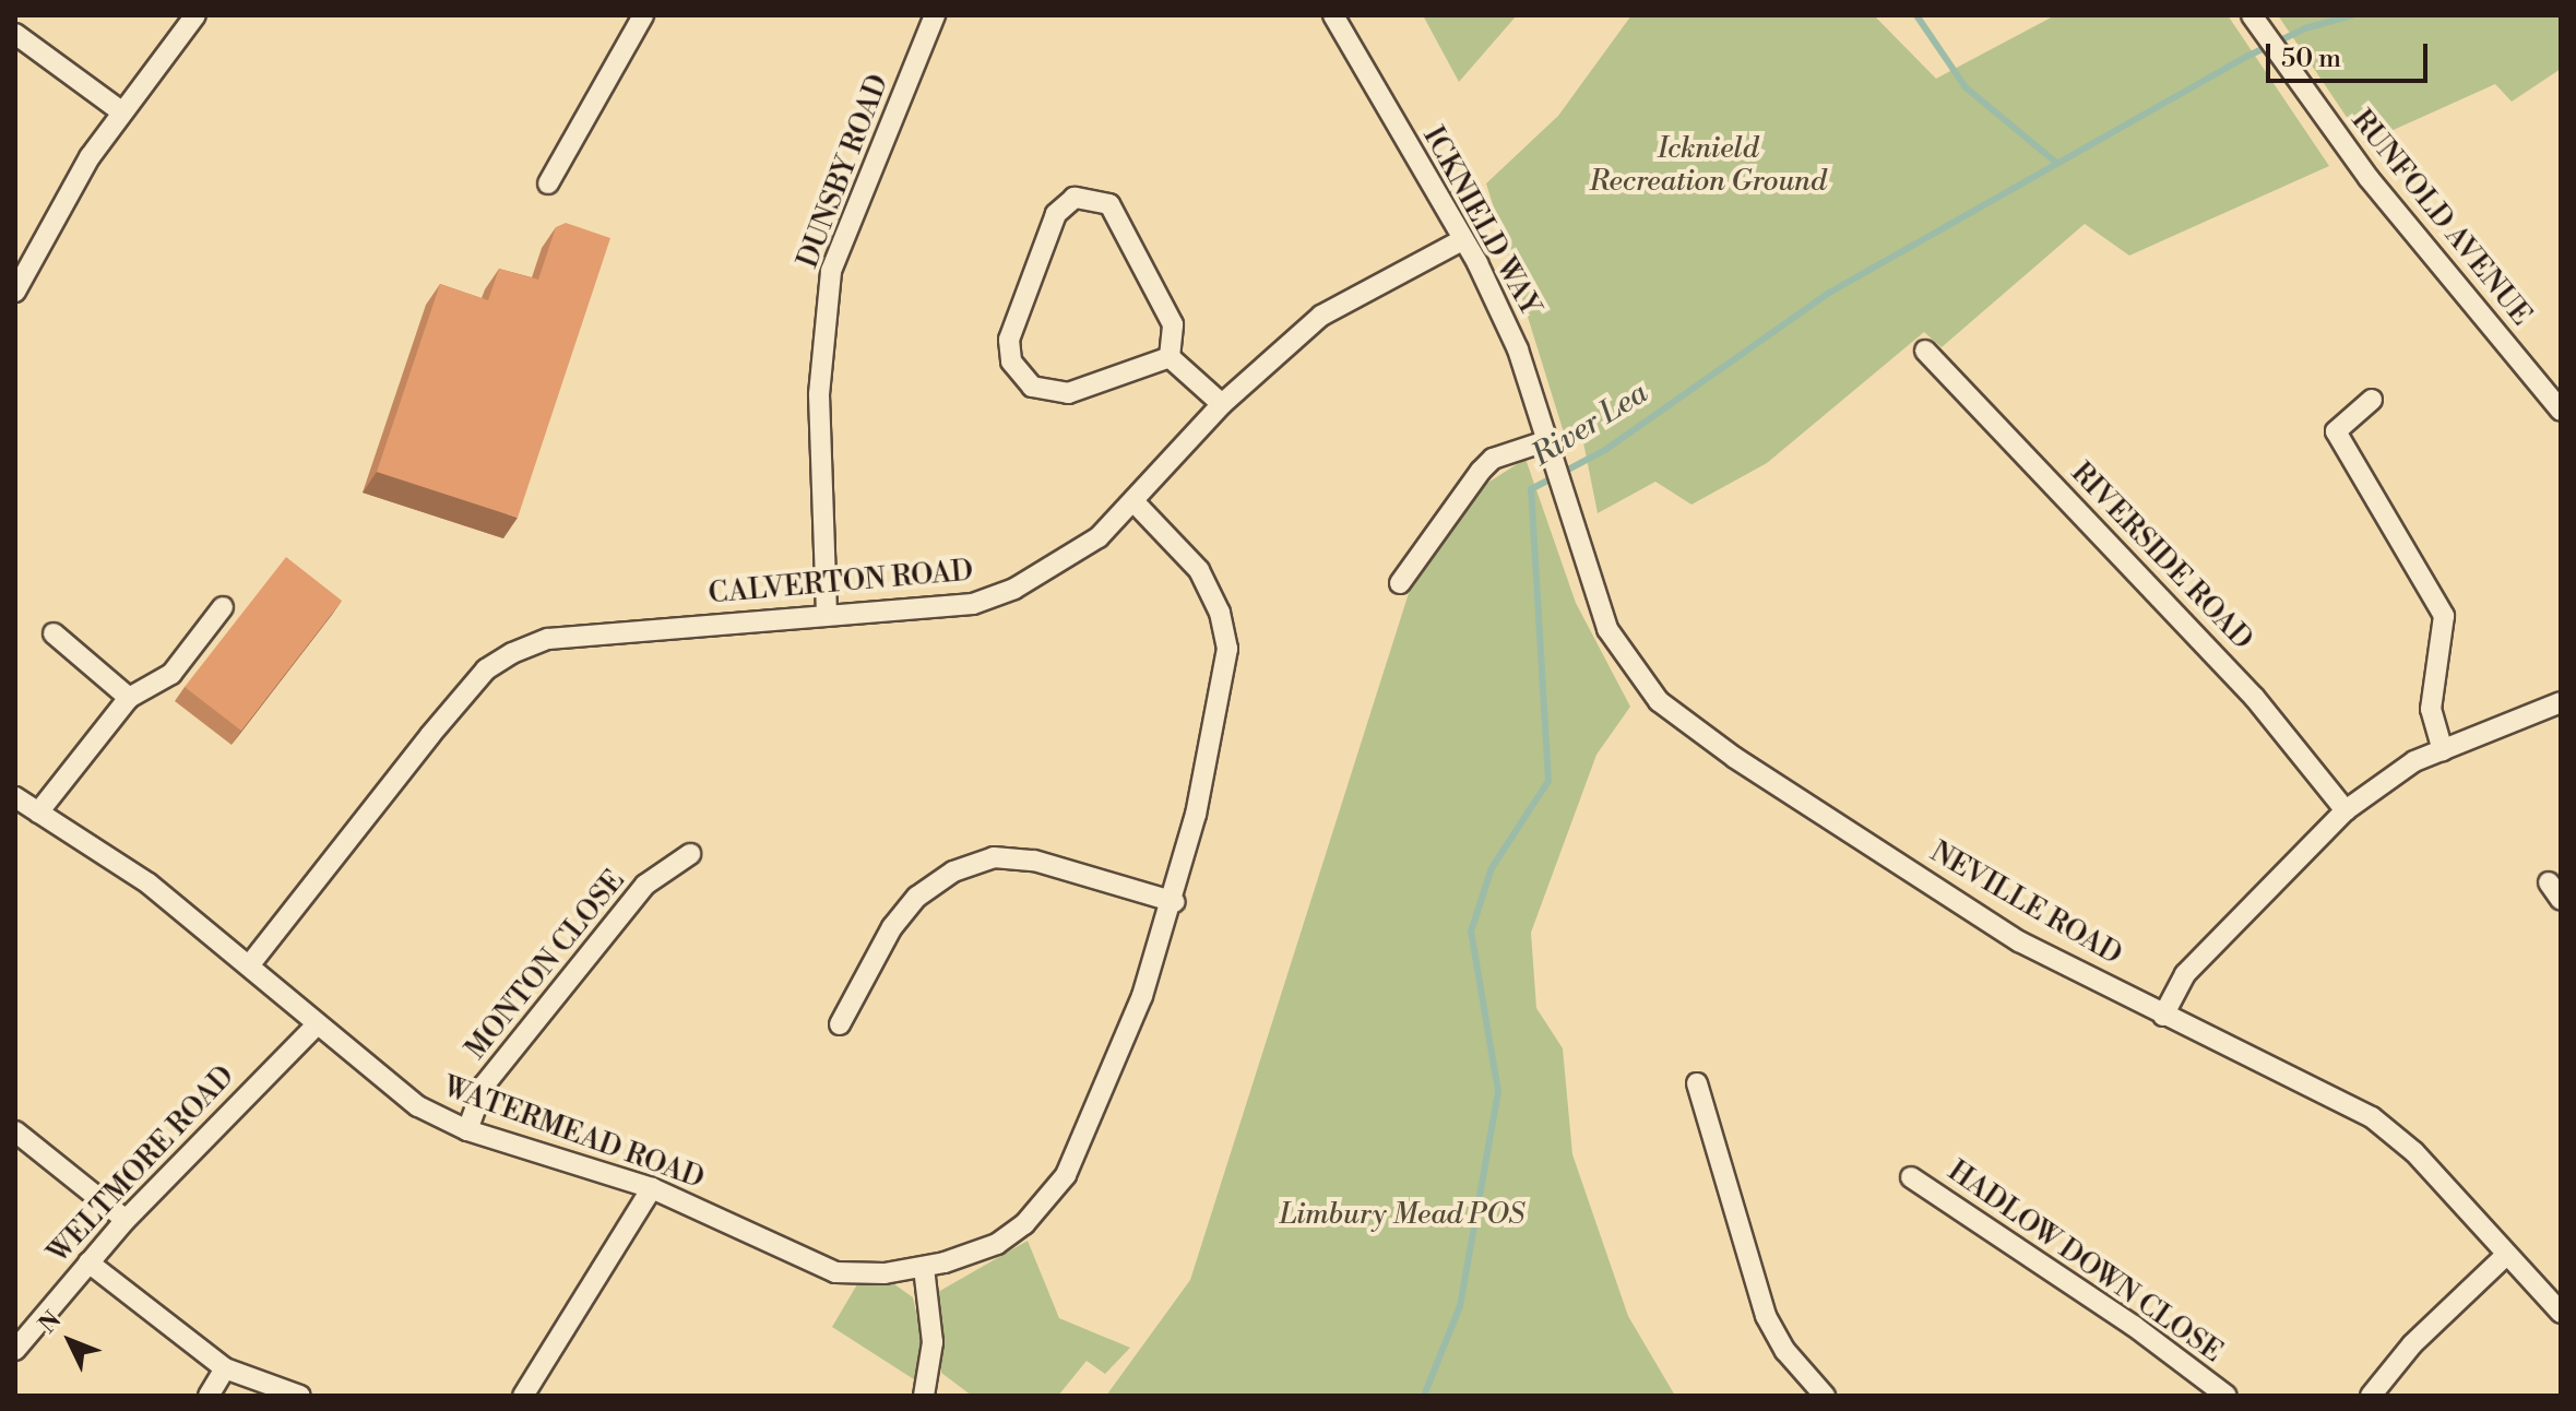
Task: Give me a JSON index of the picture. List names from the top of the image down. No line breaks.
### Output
{"streets":{"street":["DUNSBY ROAD","RUNFOLD AVENUE","ICKNIELD WAY","RIVERSIDE ROAD","CALVERTON ROAD","NEVILLE ROAD","MONTON CLOSE","WATERMEAD ROAD","WELTMORE ROAD","HADLOW DOWN CLOSE"]},"crossings":[["DUNSBY ROAD","CALVERTON ROAD"],["ICKNIELD WAY","CALVERTON ROAD"],["ICKNIELD WAY","NEVILLE ROAD"],["CALVERTON ROAD","WATERMEAD ROAD"],["MONTON CLOSE","WATERMEAD ROAD"],["WATERMEAD ROAD","WELTMORE ROAD"]],"water":["River Lea"],"parks":["Icknield Recreation Ground","Limbury Mead POS"],"scale_bar":"50 m","north":"top left"}
